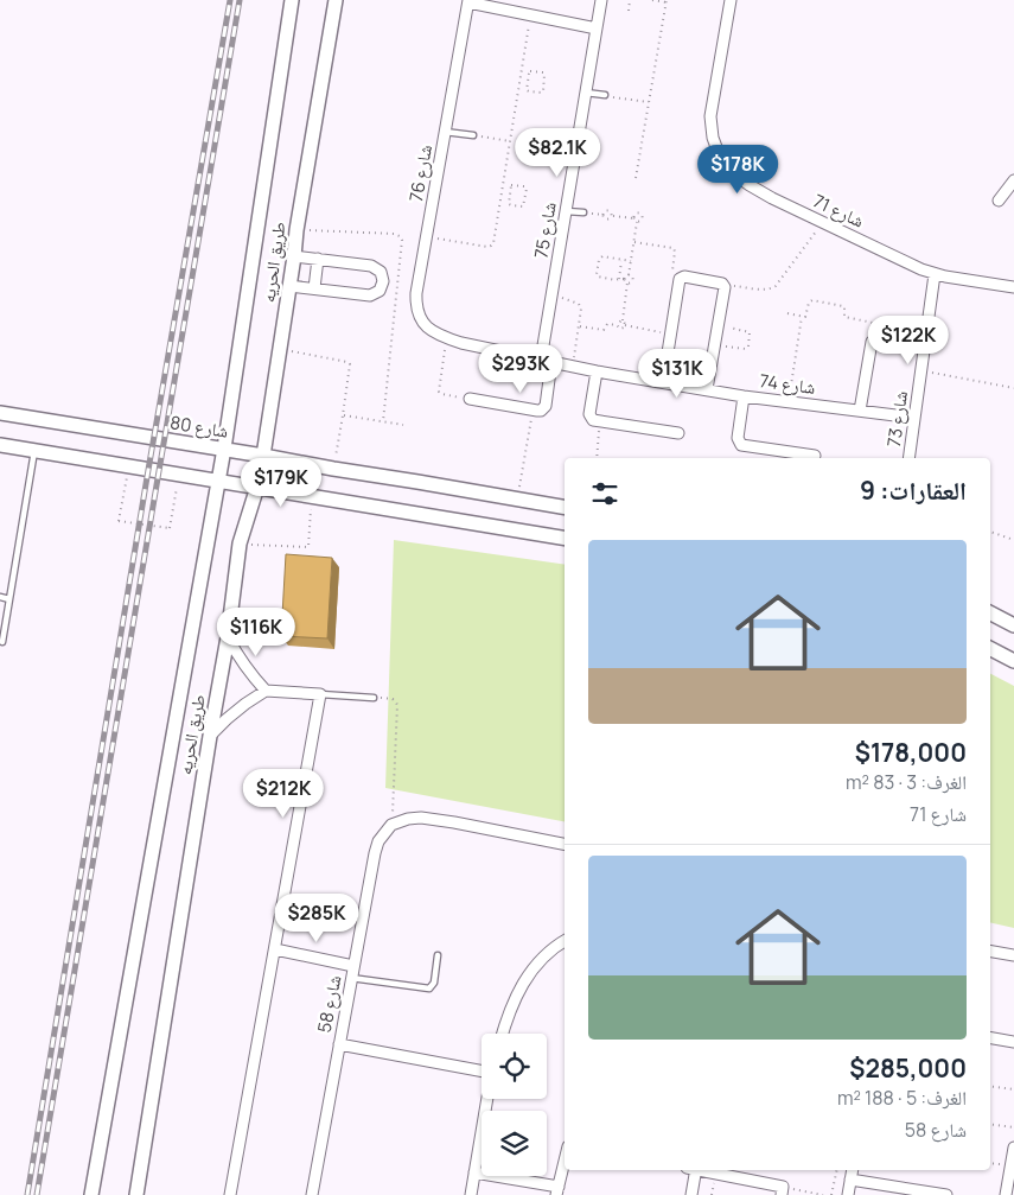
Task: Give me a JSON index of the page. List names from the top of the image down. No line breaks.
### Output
{"streets":{"street":["شارع 76","شارع 71","شارع 75","طريق الحريه","شارع 74","شارع 73","شارع 80","شارع 58"]},"crossings":[["شارع 76","شارع 74"],["شارع 71","شارع 73"],["شارع 75","شارع 74"],["طريق الحريه","شارع 80"],["شارع 74","شارع 73"]],"page":{"price":["$82.1K","$178K","$122K","$293K","$131K","$179K","$116K","$212K","$285K"],"heading":"العقارات: 9","list":[{"name":"$178,000","note":"الغرف: 3 · 83 m² · شارع 71"},{"name":"$285,000","note":"الغرف: 5 · 188 m² · شارع 58"}]}}
